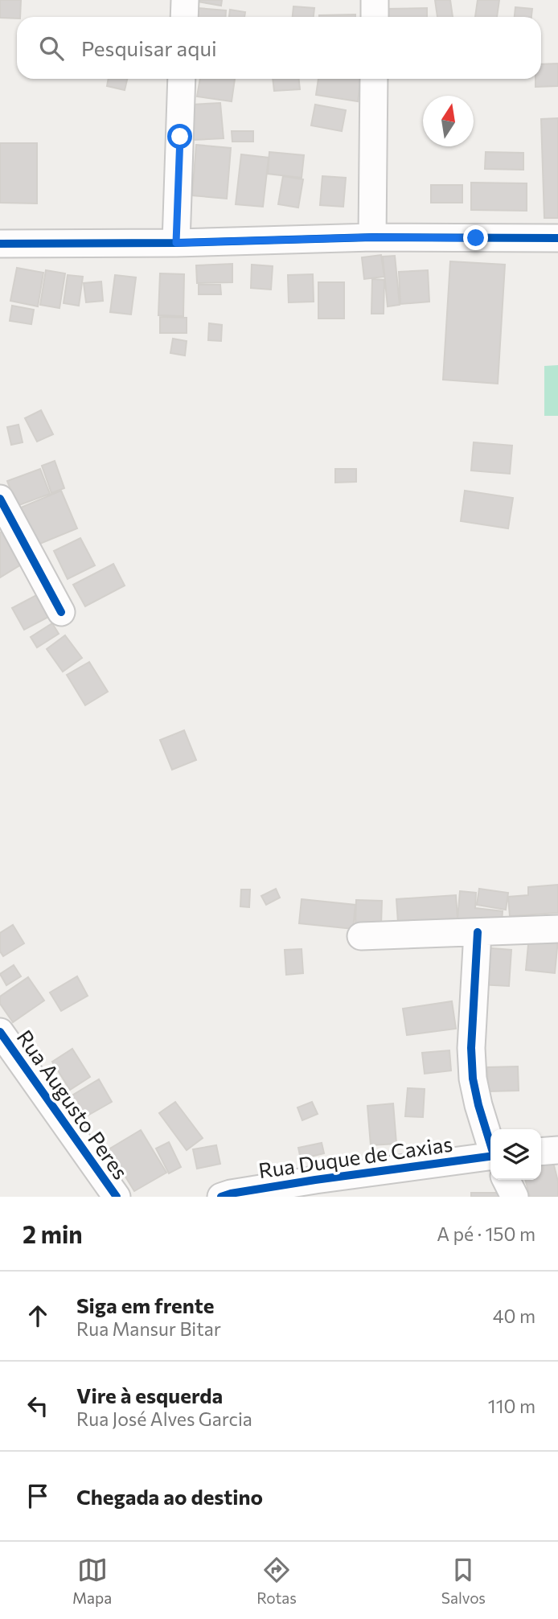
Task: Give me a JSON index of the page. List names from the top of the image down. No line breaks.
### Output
{"streets":{"street":["Rua Augusto Peres","Rua Duque de Caxias"]},"north":"top","page":{"search":"Pesquisar aqui","heading":["2 min","A pé · 150 m"],"list":[["Siga em frente","Rua Mansur Bitar","40 m"],["Vire à esquerda","Rua José Alves Garcia","110 m"],"Chegada ao destino"],"nav":["Mapa","Rotas","Salvos"]}}
